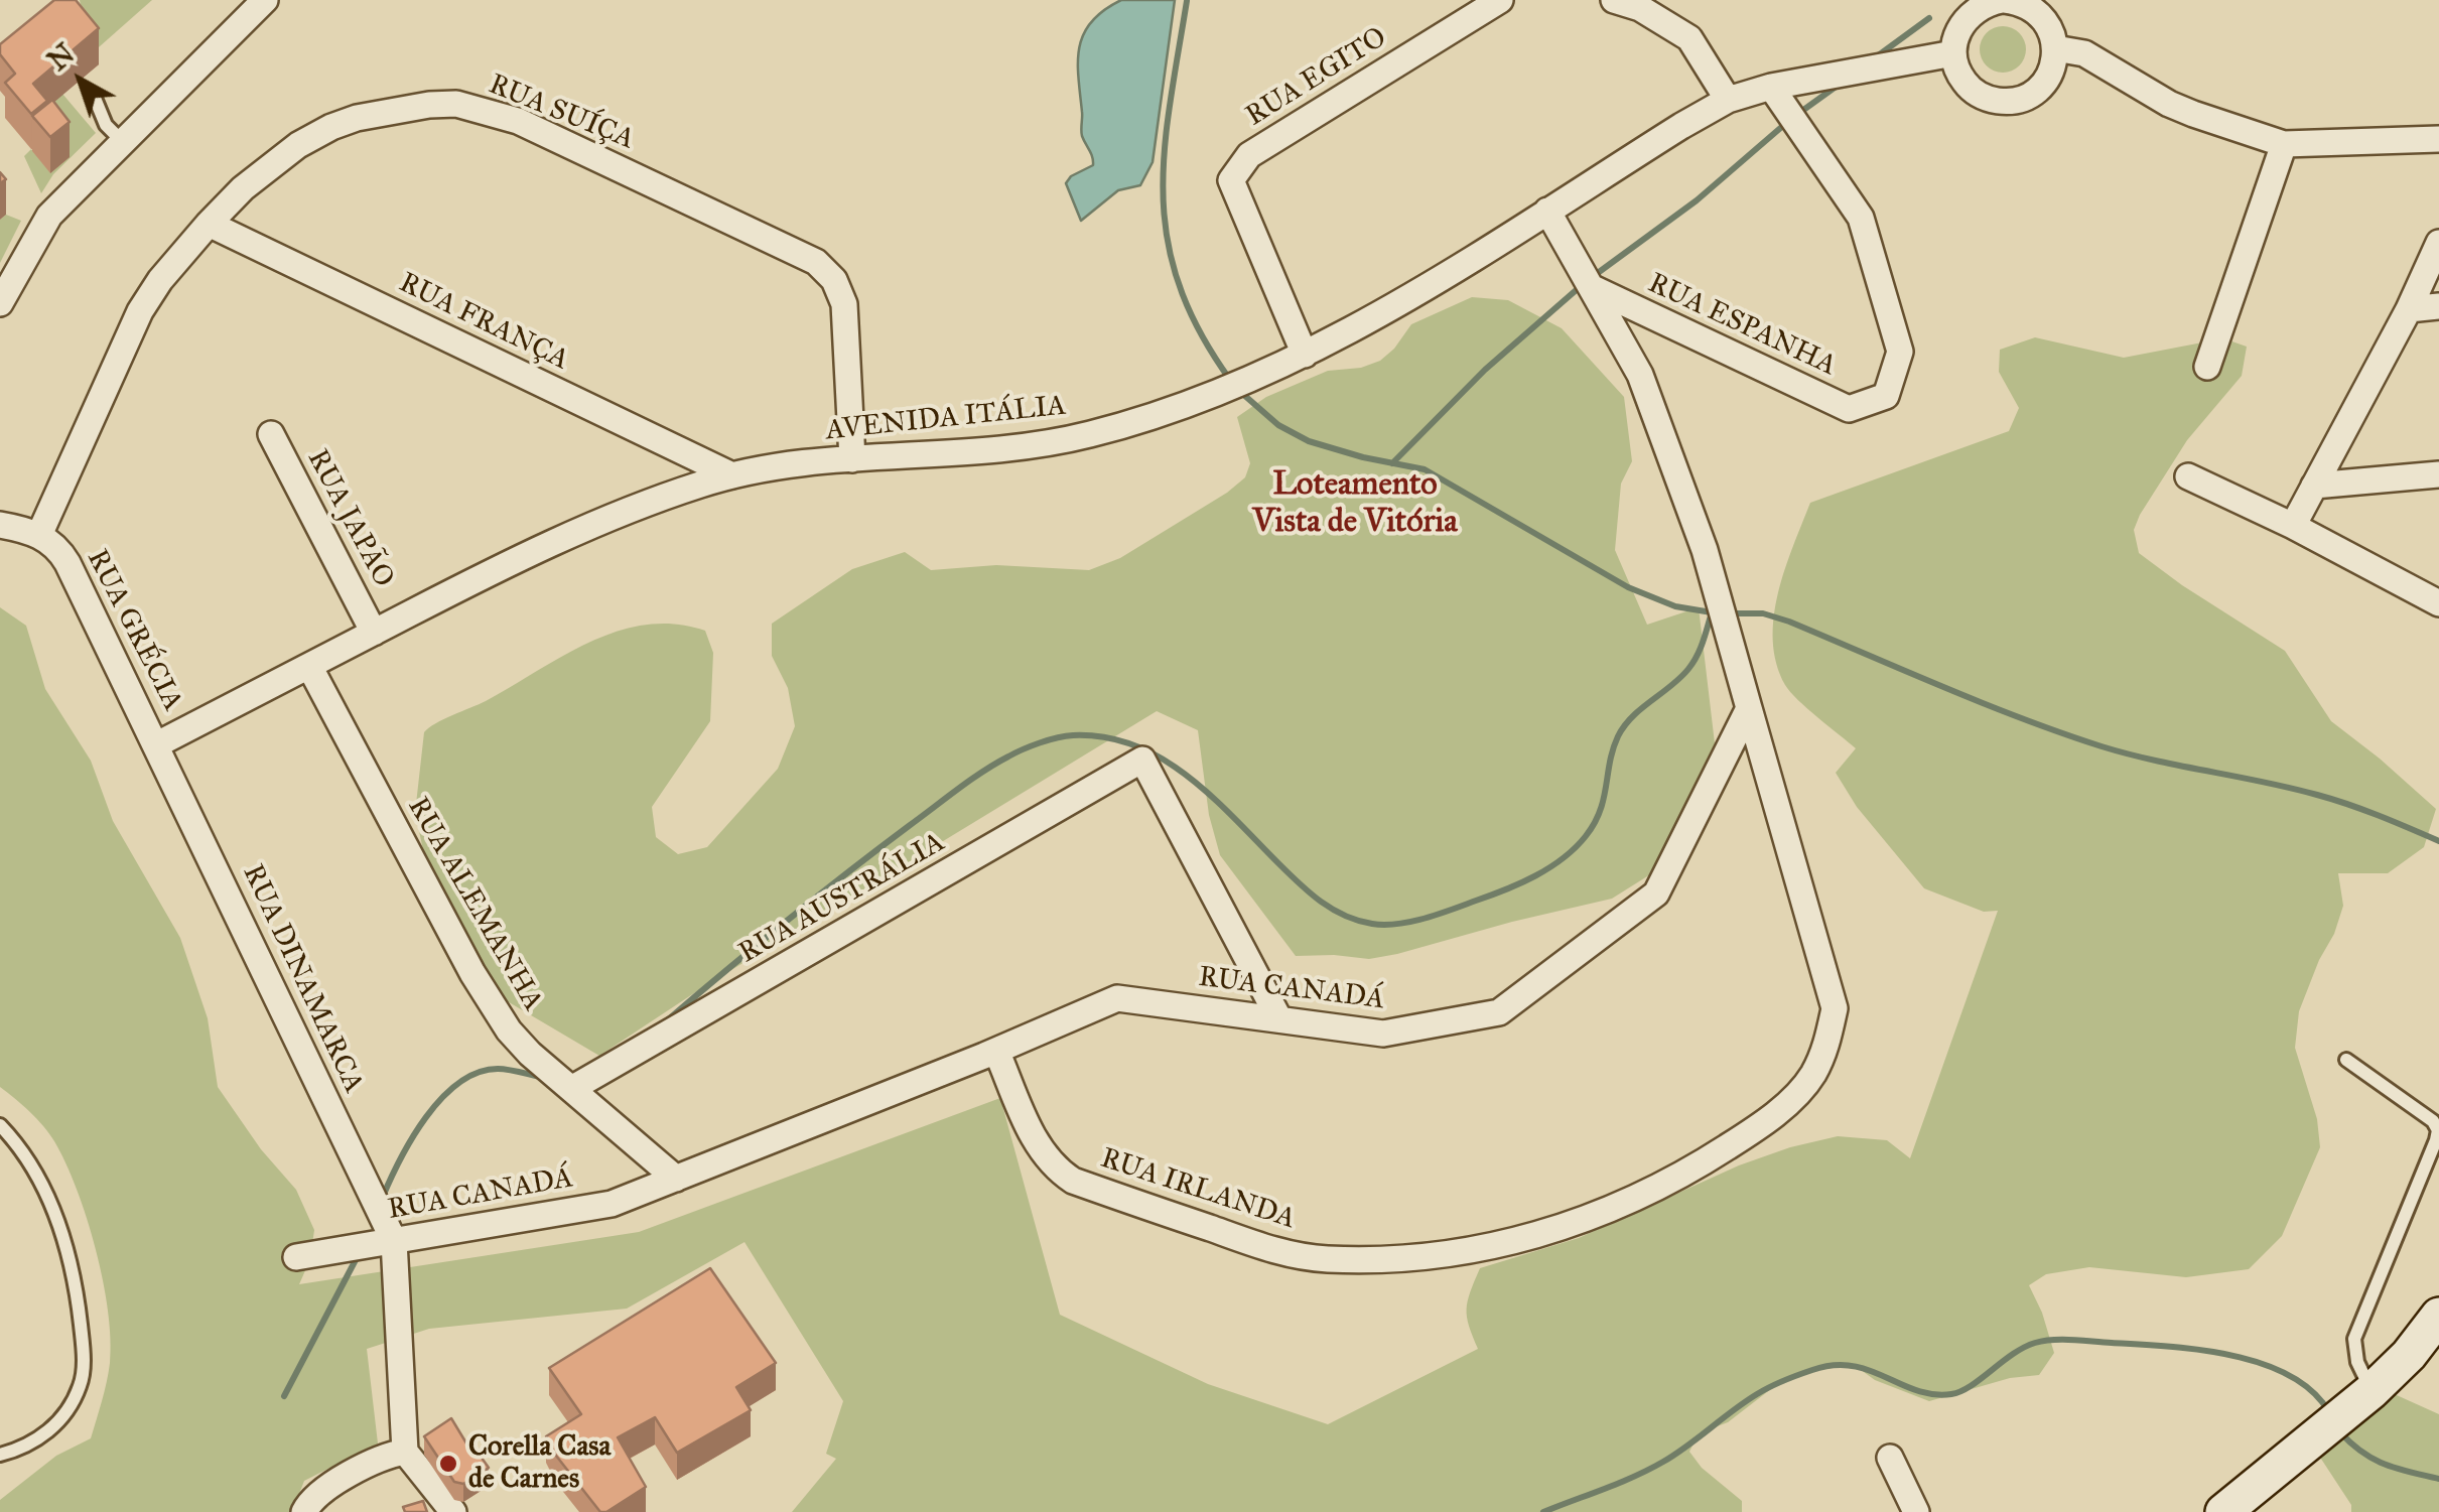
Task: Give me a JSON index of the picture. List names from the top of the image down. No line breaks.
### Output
{"streets":{"street":["RUA EGITO","RUA SUÍÇA","RUA FRANÇA","RUA ESPANHA","AVENIDA ITÁLIA","RUA JAPÃO","RUA GRÉCIA","RUA AUSTRÁLIA","RUA ALEMANHA","RUA DINAMARCA","RUA CANADÁ","RUA IRLANDA"]},"crossings":[["RUA EGITO","AVENIDA ITÁLIA"],["RUA SUÍÇA","RUA FRANÇA"],["RUA SUÍÇA","AVENIDA ITÁLIA"],["RUA SUÍÇA","RUA GRÉCIA"],["RUA FRANÇA","AVENIDA ITÁLIA"],["RUA ESPANHA","AVENIDA ITÁLIA"],["AVENIDA ITÁLIA","RUA JAPÃO"],["AVENIDA ITÁLIA","RUA GRÉCIA"],["AVENIDA ITÁLIA","RUA ALEMANHA"],["AVENIDA ITÁLIA","RUA DINAMARCA"],["RUA GRÉCIA","RUA DINAMARCA"],["RUA AUSTRÁLIA","RUA ALEMANHA"],["RUA AUSTRÁLIA","RUA CANADÁ"],["RUA ALEMANHA","RUA CANADÁ"],["RUA DINAMARCA","RUA CANADÁ"],["RUA CANADÁ","RUA IRLANDA"]],"districts":["Loteamento Vista de Vitória"],"places":["Corella Casa de Carnes"],"north":"top left"}
